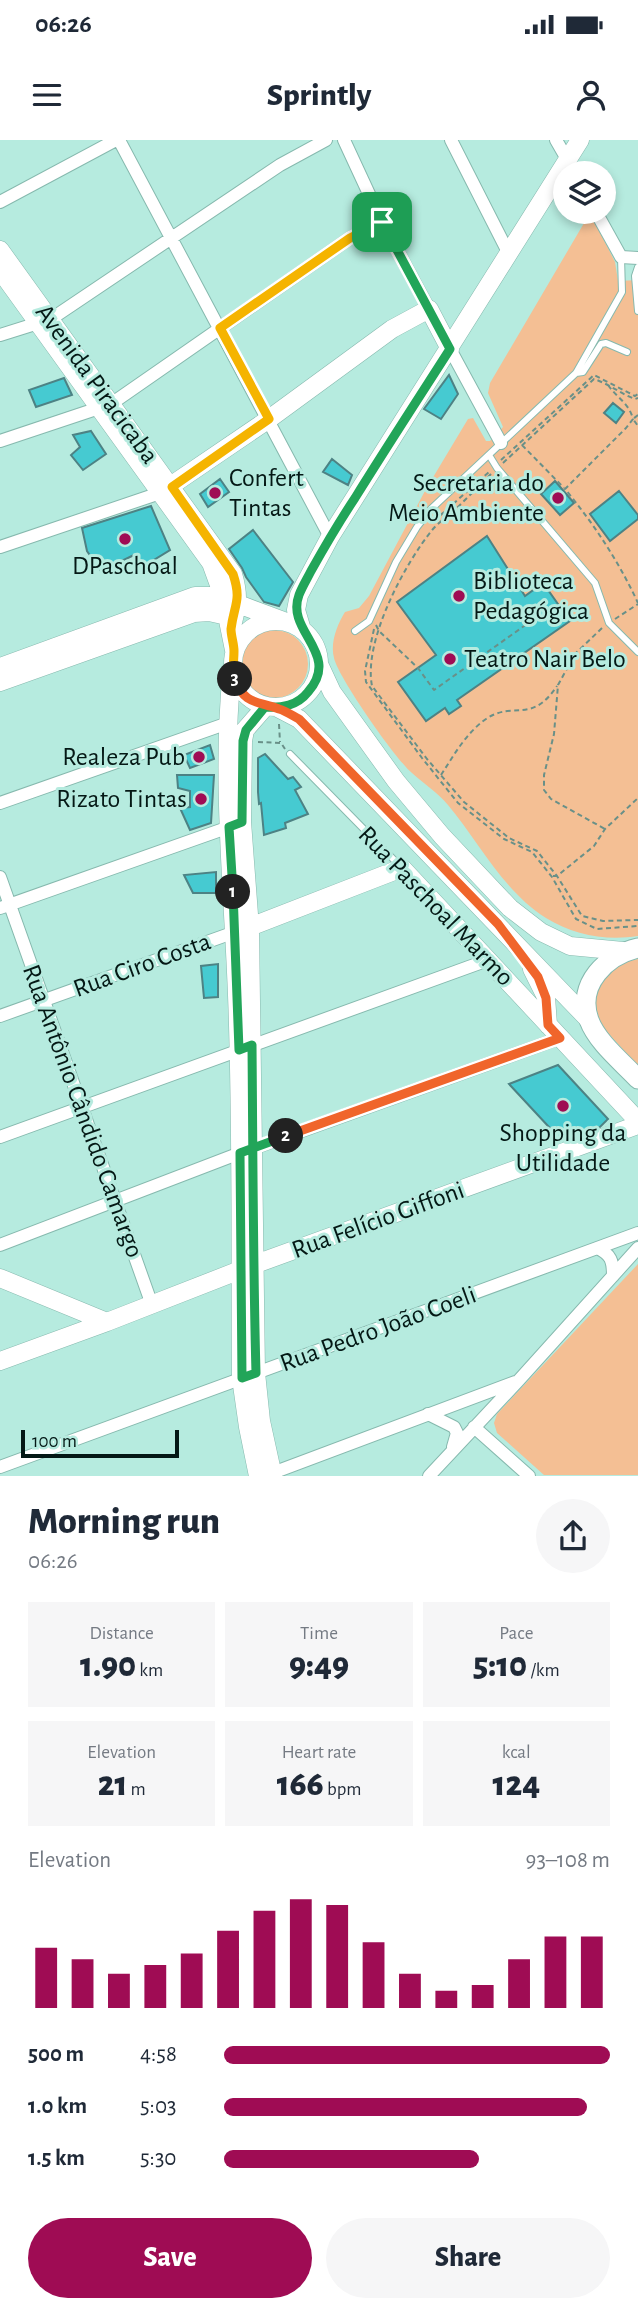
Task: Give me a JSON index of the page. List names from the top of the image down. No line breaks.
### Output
{"streets":{"main road":["Avenida Piracicaba","Rua Paschoal Marmo","Rua Ciro Costa","Rua Felício Giffoni"],"street":["Rua Antônio Cândido Camargo","Rua Pedro João Coeli"]},"crossings":[["Rua Paschoal Marmo","Rua Ciro Costa"],["Rua Paschoal Marmo","Rua Felício Giffoni"],["Rua Ciro Costa","Rua Antônio Cândido Camargo"],["Rua Antônio Cândido Camargo","Rua Felício Giffoni"]],"places":["Confert Tintas","Secretaria do Meio Ambiente","DPaschoal","Biblioteca Pedagógica","Teatro Nair Belo","Realeza Pub","Rizato Tintas","Shopping da Utilidade"],"scale_bar":"100 m","page":{"status":"06:26","header":"Sprintly","pins":["3","1","2"],"scale":"100 m","heading":["Morning run","06:26"],"stats":[["Distance","1.90 km"],["Time","9:49"],["Pace","5:10 /km"],["Elevation","21 m"],["Heart rate","166 bpm"],["kcal","124"]],"chart":["Elevation","93–108 m"],"list":[{"name":"500 m","note":"4:58"},{"name":"1.0 km","note":"5:03"},{"name":"1.5 km","note":"5:30"}],"buttons":["Save","Share"]}}
